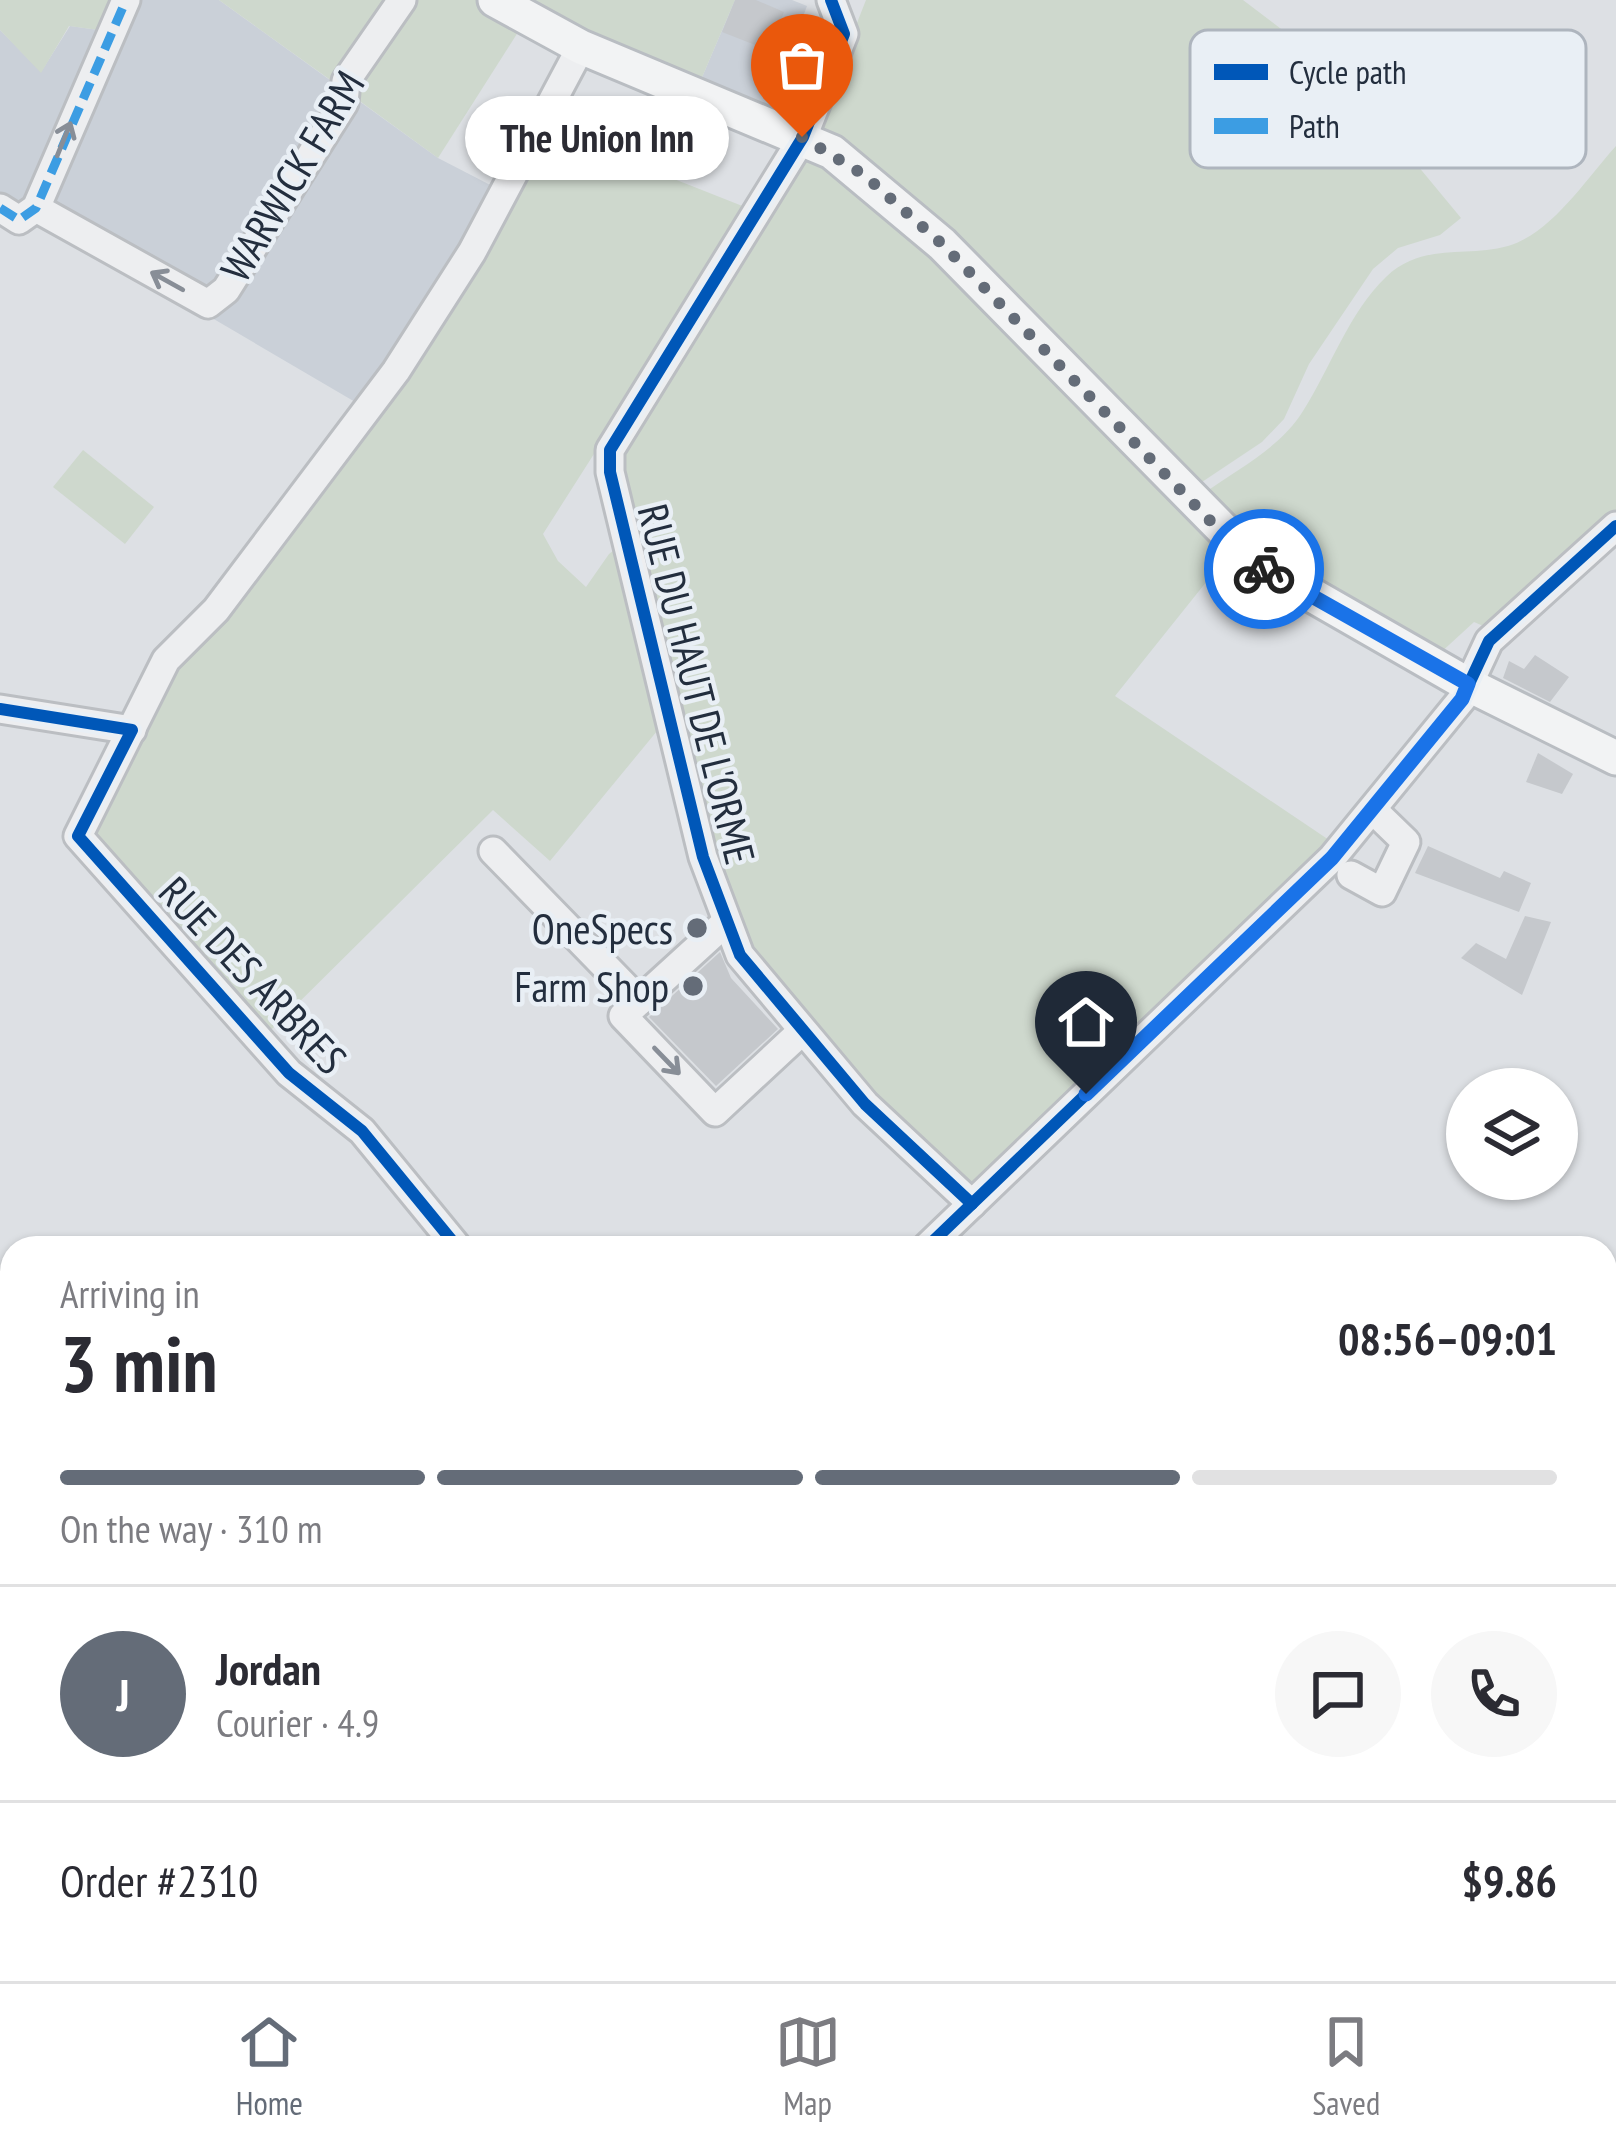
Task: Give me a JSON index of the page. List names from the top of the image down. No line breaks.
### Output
{"streets":{"street":["WARWICK FARM","RUE DU HAUT DE L'ORME","RUE DES ARBRES"]},"places":["The Union Inn","OneSpecs","Farm Shop"],"legend":["Cycle path","Path"],"page":{"bubble":"The Union Inn","heading":["3 min","Arriving in","08:56–09:01"],"panel":["Jordan","Courier · 4.9","Order #2310","$9.86"],"bar":"On the way · 310 m","round":"J","tabs":["Home","Map","Saved"]}}
